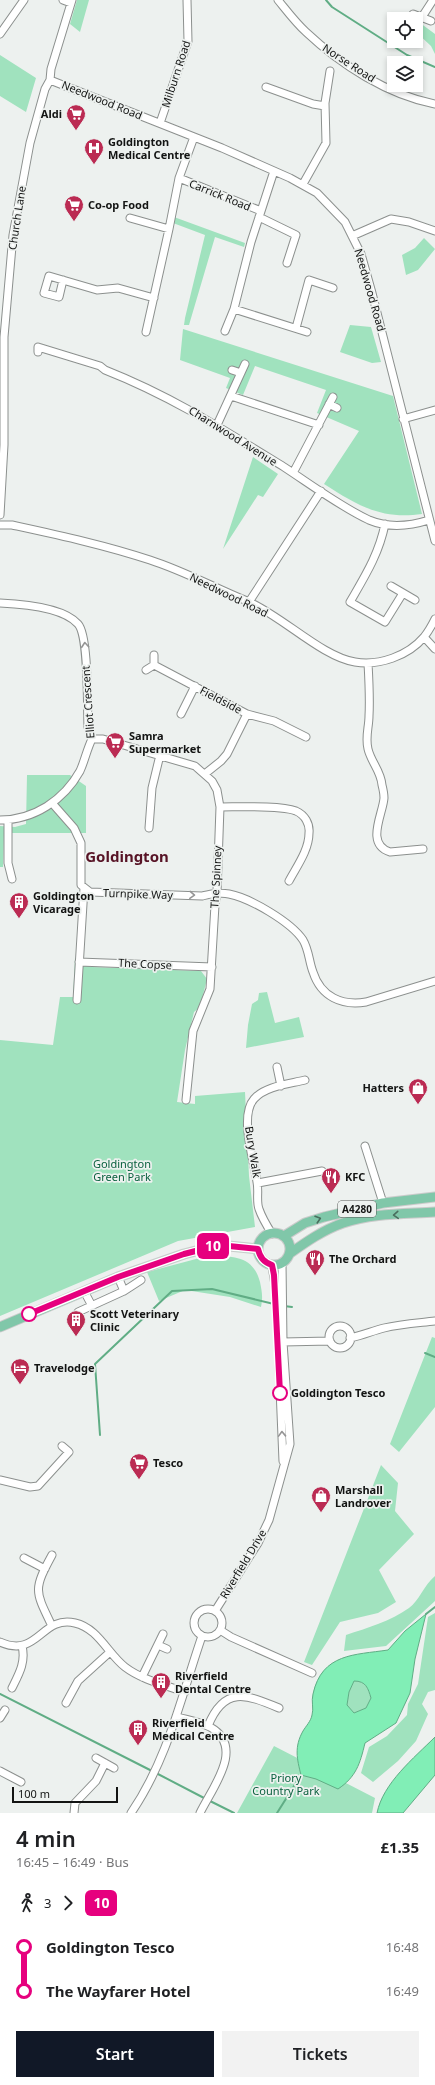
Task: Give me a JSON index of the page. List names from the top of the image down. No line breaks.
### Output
{"streets":{"main road":["A4280"],"street":["Norse Road","Milburn Road","Needwood Road","Carrick Road","Church Lane","Charnwood Avenue","Fieldside","Elliot Crescent","The Spinney","Turnpike Way","The Copse","Bury Walk","Riverfield Drive"]},"crossings":[["Milburn Road","Needwood Road"],["Needwood Road","Carrick Road"],["Needwood Road","Church Lane"],["Needwood Road","Charnwood Avenue"],["Fieldside","The Spinney"],["Elliot Crescent","The Spinney"],["The Spinney","Turnpike Way"],["The Spinney","The Copse"],["Bury Walk","A4280"],["Bury Walk","Riverfield Drive"],["A4280","Riverfield Drive"]],"one_way":["Elliot Crescent","Turnpike Way"],"districts":["Goldington"],"parks":["Goldington Green Park","Priory Country Park"],"places":{"supermarket":["Aldi","Co-op Food","Samra Supermarket","Tesco"],"hospital":["Goldington Medical Centre"],"building":["Goldington Vicarage","Scott Veterinary Clinic","Riverfield Dental Centre","Riverfield Medical Centre"],"shop":["Hatters","Marshall Landrover"],"restaurant":["KFC","The Orchard"],"hotel":["Travelodge"],"other":["Goldington Tesco"]},"lines":["bus line 10"],"scale_bar":"100 m","page":{"on_map":"10","scale":"100 m","heading":["4 min","16:45 – 16:49 · Bus","£1.35"],"legs":["3","10"],"list":[{"name":"Goldington Tesco","value":"16:48"},{"name":"The Wayfarer Hotel","value":"16:49"}],"buttons":["Start","Tickets"]}}
